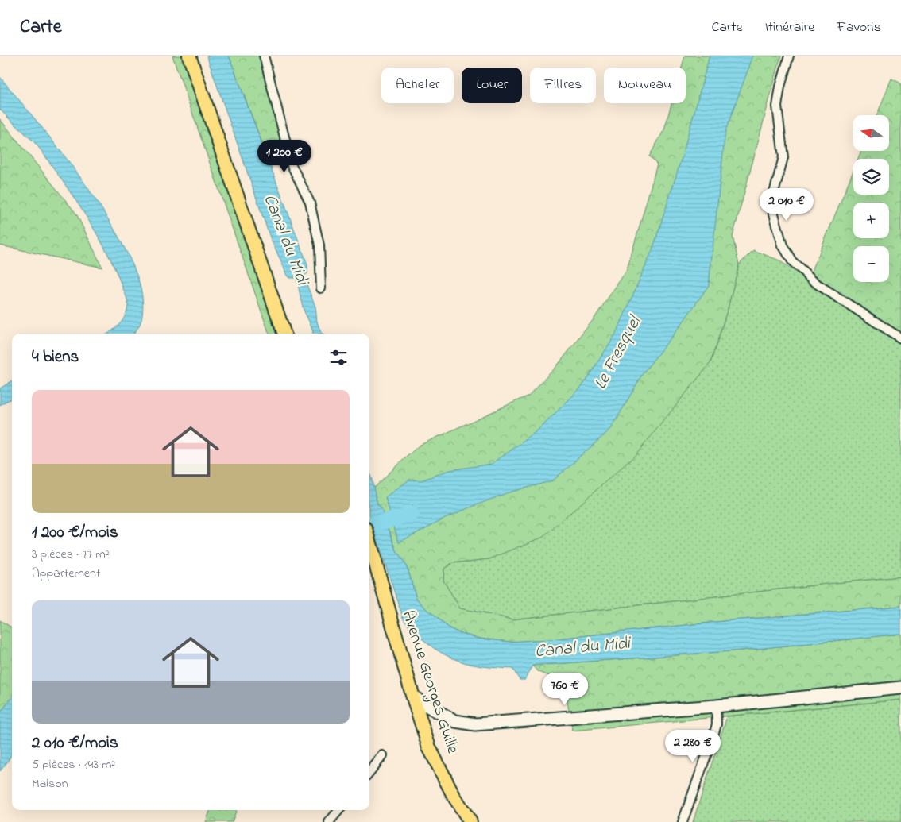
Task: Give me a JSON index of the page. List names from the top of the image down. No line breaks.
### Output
{"streets":{"main road":["Avenue Georges Guille"]},"water":["Canal du Midi","Le Fresquel"],"north":"left","page":{"header":"Carte","nav":["Carte","Itinéraire","Favoris"],"chip":["Acheter","Louer","Filtres","Nouveau"],"map_buttons":["+","−"],"price":["1 200 €","2 010 €","760 €","2 280 €"],"heading":"4 biens","list":[{"name":"1 200 €/mois","note":"3 pièces · 77 m² · Appartement"},{"name":"2 010 €/mois","note":"5 pièces · 143 m² · Maison"}]}}
